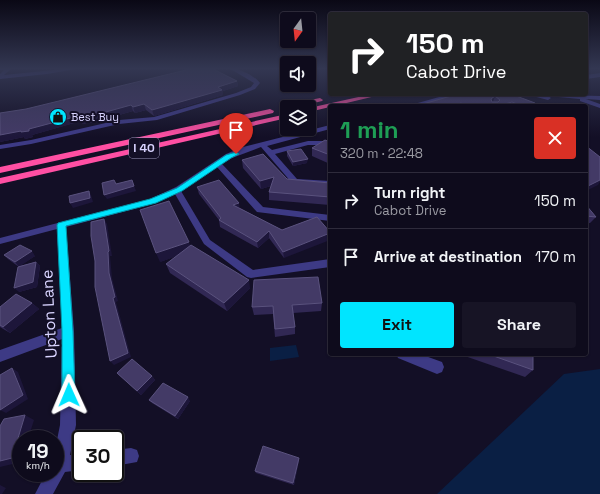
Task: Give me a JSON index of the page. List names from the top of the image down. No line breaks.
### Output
{"streets":{"highway":["I 40"],"street":["Upton Lane"]},"places":{"shop":["Best Buy"]},"north":"bottom","page":{"turn":["150 m","Cabot Drive"],"heading":["1 min","320 m · 22:48"],"list":[{"name":"Turn right","note":"Cabot Drive","value":"150 m"},{"name":"Arrive at destination","value":"170 m"}],"buttons":["Exit","Share"],"speed":"19 km/h","limit":"30"}}
